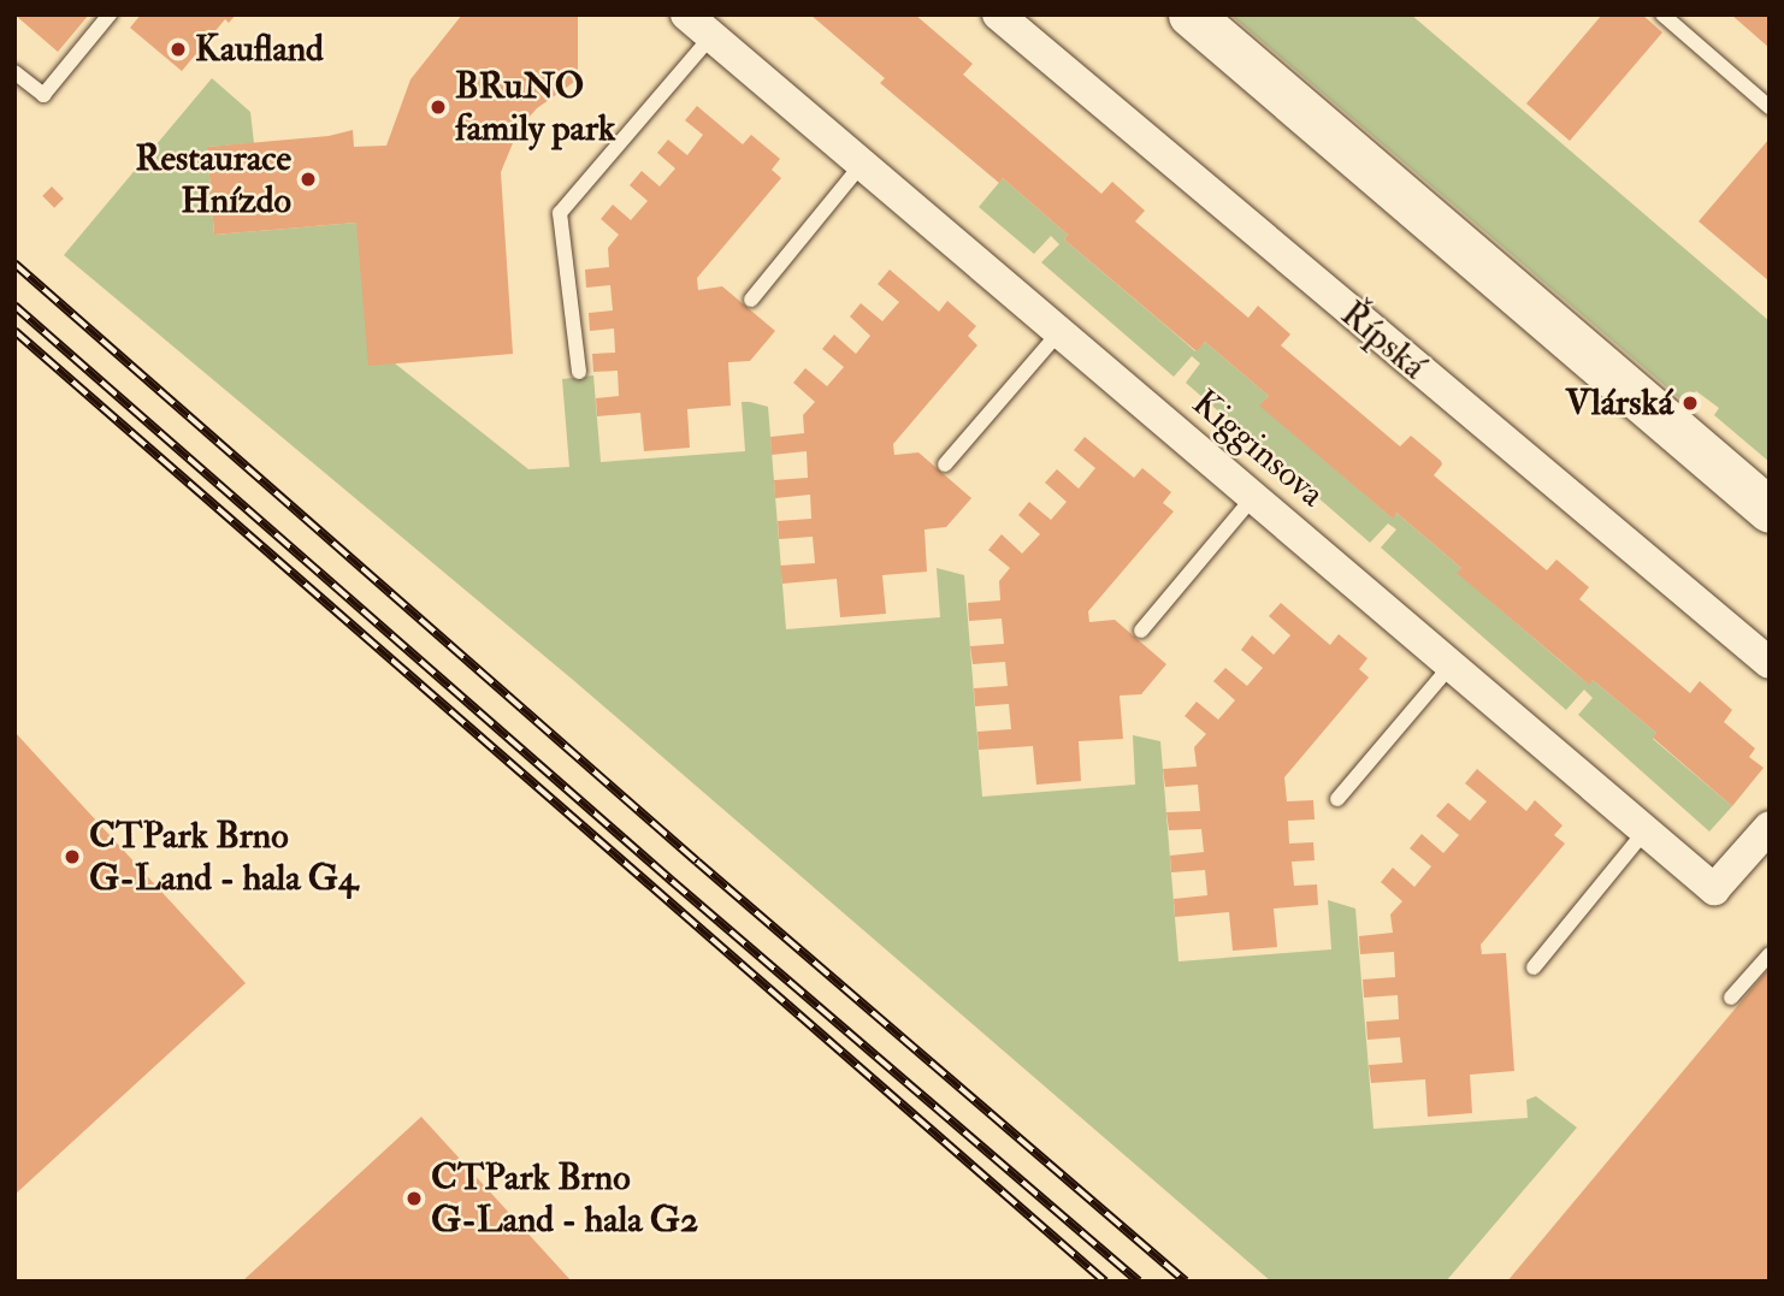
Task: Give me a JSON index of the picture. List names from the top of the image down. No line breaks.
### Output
{"streets":{"street":["Řípská","Kigginsova"]},"places":["Kaufland","BRuNO family park","Restaurace Hnízdo","Vlárská","CTPark Brno G-Land - hala G4","CTPark Brno G-Land - hala G2"]}
